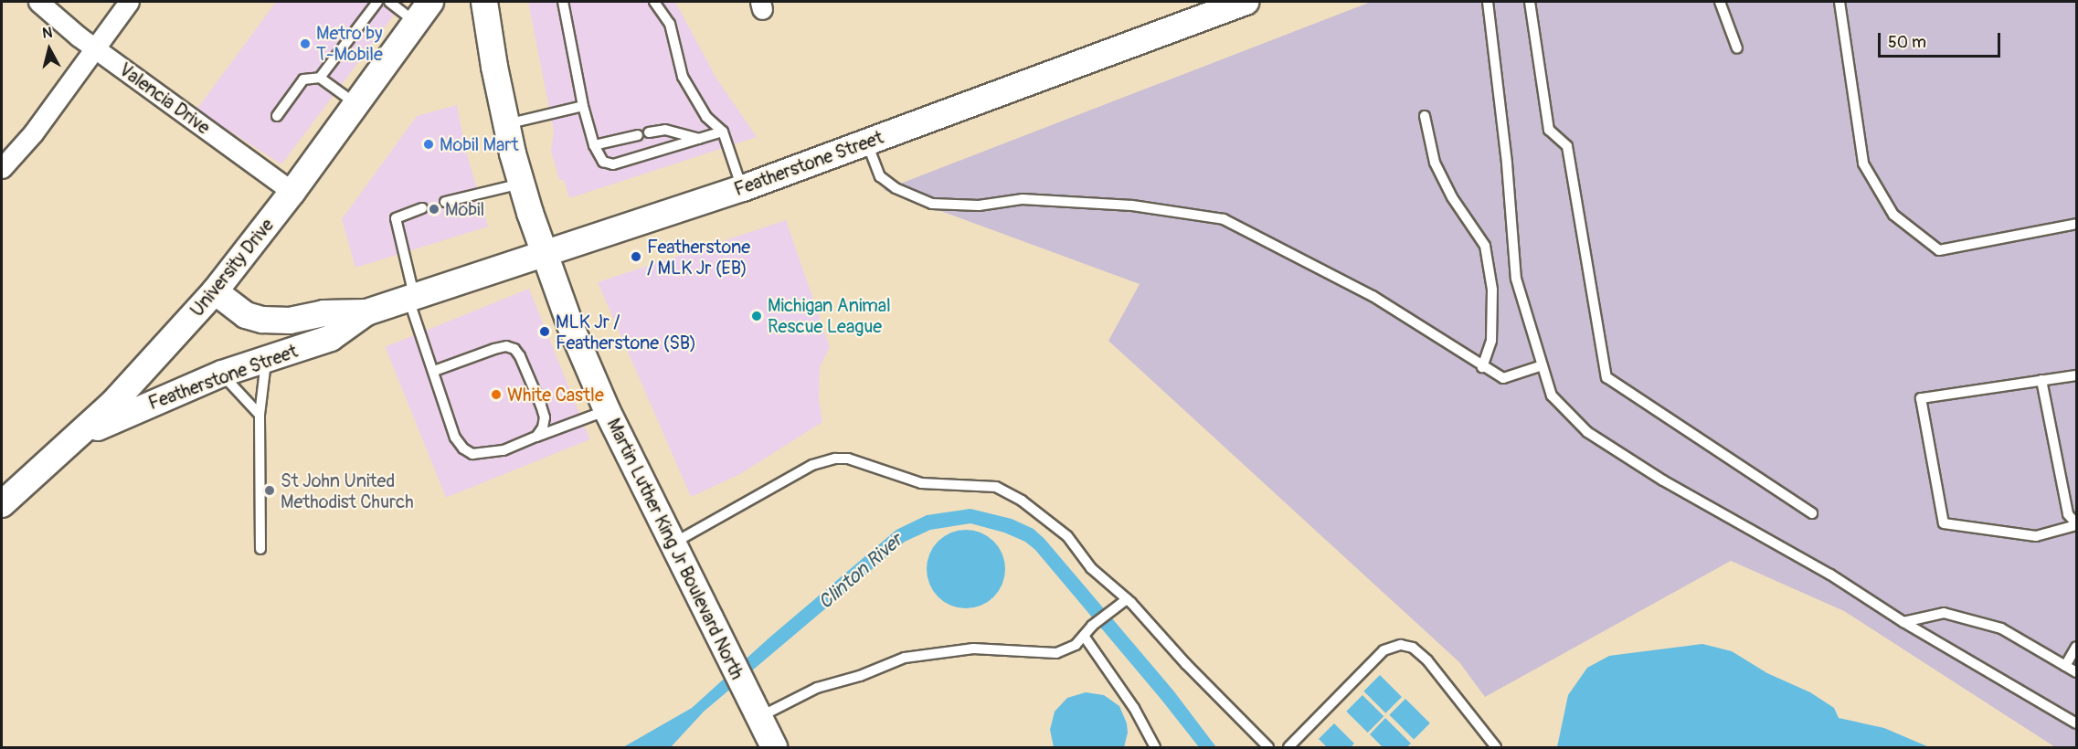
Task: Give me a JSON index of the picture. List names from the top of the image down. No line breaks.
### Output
{"streets":{"main road":["Featherstone Street","University Drive","Martin Luther King Jr Boulevard North"],"street":["Valencia Drive"]},"crossings":[["Valencia Drive","University Drive"],["Featherstone Street","University Drive"],["Featherstone Street","Martin Luther King Jr Boulevard North"]],"water":["Clinton River"],"places":["Metro by T-Mobile","Mobil Mart","Mobil","Featherstone / MLK Jr (EB)","Michigan Animal Rescue League","MLK Jr / Featherstone (SB)","White Castle","St John United Methodist Church"],"scale_bar":"50 m","north":"top"}
